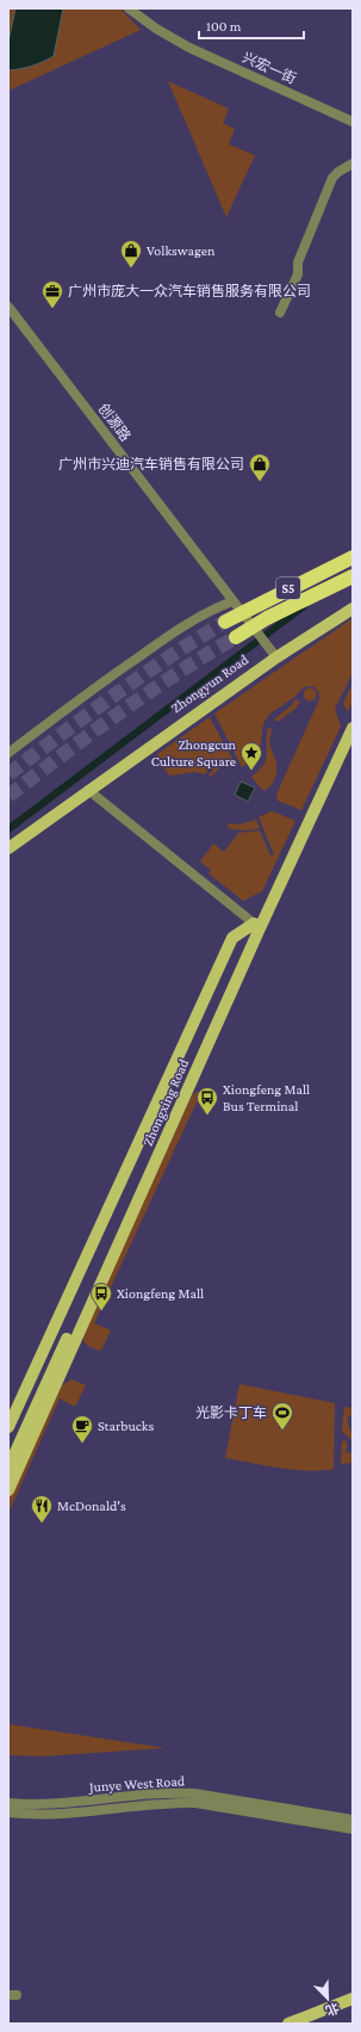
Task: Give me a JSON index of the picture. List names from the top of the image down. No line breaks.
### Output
{"streets":{"highway":["S5"],"main road":["Zhongyun Road","Zhongxing Road"],"street":["兴宏一街","创源路","Junye West Road"]},"crossings":[["创源路","Zhongyun Road"]],"places":{"shop":["Volkswagen","广州市兴迪汽车销售有限公司"],"office":["广州市庞大一众汽车销售服务有限公司"],"place":["Zhongcun Culture Square"],"bus stop":["Xiongfeng Mall Bus Terminal","Xiongfeng Mall"],"sports":["光影卡丁车"],"cafe":["Starbucks"],"restaurant":["McDonald's"]},"scale_bar":"100 m","north":"bottom right"}
